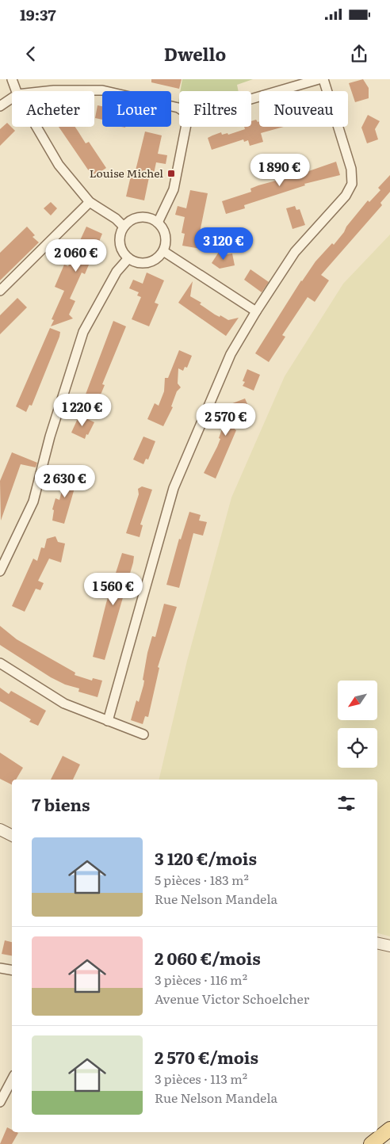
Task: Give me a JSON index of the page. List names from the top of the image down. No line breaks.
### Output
{"places":{"transit":["Louise Michel"]},"north":"bottom left","page":{"status":"19:37","header":"Dwello","chip":["Acheter","Louer","Filtres","Nouveau"],"price":["1 890 €","3 120 €","2 060 €","1 220 €","2 570 €","2 630 €","1 560 €"],"heading":"7 biens","list":[{"name":"3 120 €/mois","note":"5 pièces · 183 m² · Rue Nelson Mandela"},{"name":"2 060 €/mois","note":"3 pièces · 116 m² · Avenue Victor Schoelcher"},{"name":"2 570 €/mois","note":"3 pièces · 113 m² · Rue Nelson Mandela"}]}}
